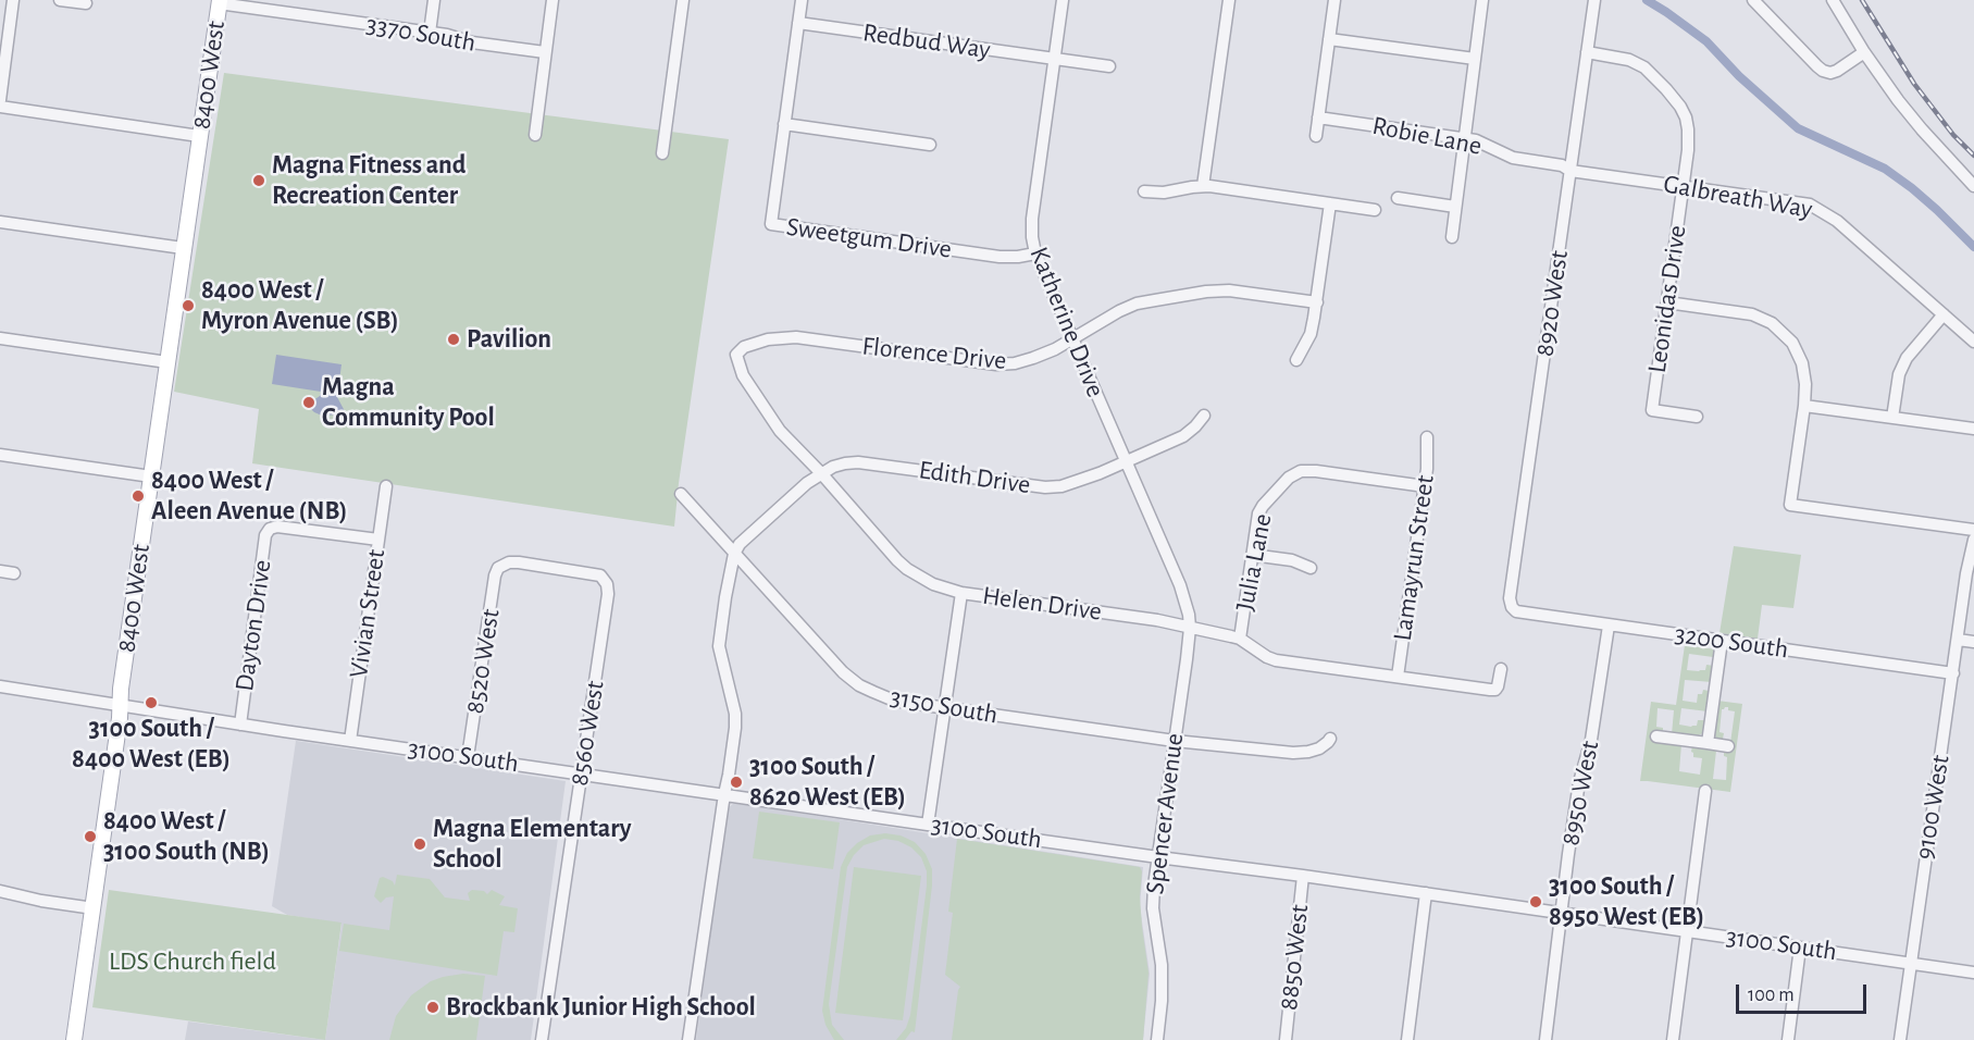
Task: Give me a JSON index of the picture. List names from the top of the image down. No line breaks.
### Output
{"streets":{"main road":["8400 West"],"street":["3370 South","Redbud Way","Robie Lane","Galbreath Way","Sweetgum Drive","Leonidas Drive","8920 West","Katherine Drive","Florence Drive","Edith Drive","Lamayrun Street","Julia Lane","Helen Drive","Vivian Street","Dayton Drive","3200 South","8520 West","3150 South","8560 West","3100 South","8950 West","9100 West","Spencer Avenue","8850 West"]},"crossings":[["3370 South","8400 West"],["Redbud Way","Sweetgum Drive"],["Redbud Way","Katherine Drive"],["8400 West","3100 South"],["Robie Lane","Galbreath Way"],["Robie Lane","8920 West"],["Galbreath Way","Leonidas Drive"],["Galbreath Way","8920 West"],["Sweetgum Drive","Katherine Drive"],["Leonidas Drive","8920 West"],["8920 West","3200 South"],["Katherine Drive","Florence Drive"],["Katherine Drive","Edith Drive"],["Katherine Drive","Helen Drive"],["Katherine Drive","Spencer Avenue"],["Florence Drive","Helen Drive"],["Edith Drive","Helen Drive"],["Edith Drive","3150 South"],["Lamayrun Street","Julia Lane"],["Lamayrun Street","Helen Drive"],["Julia Lane","Helen Drive"],["Helen Drive","Spencer Avenue"],["Vivian Street","Dayton Drive"],["Vivian Street","3100 South"],["Dayton Drive","3100 South"],["3200 South","8950 West"],["3200 South","9100 West"],["8520 West","8560 West"],["8520 West","3100 South"],["3150 South","Spencer Avenue"],["8560 West","3100 South"],["3100 South","8950 West"],["3100 South","9100 West"],["3100 South","Spencer Avenue"],["3100 South","8850 West"]],"parks":["LDS Church field"],"places":["Magna Fitness and Recreation Center","8400 West / Myron Avenue (SB)","Pavilion","Magna Community Pool","8400 West / Aleen Avenue (NB)","3100 South / 8400 West (EB)","3100 South / 8620 West (EB)","8400 West / 3100 South (NB)","Magna Elementary School","3100 South / 8950 West (EB)","Brockbank Junior High School"],"scale_bar":"100 m"}
